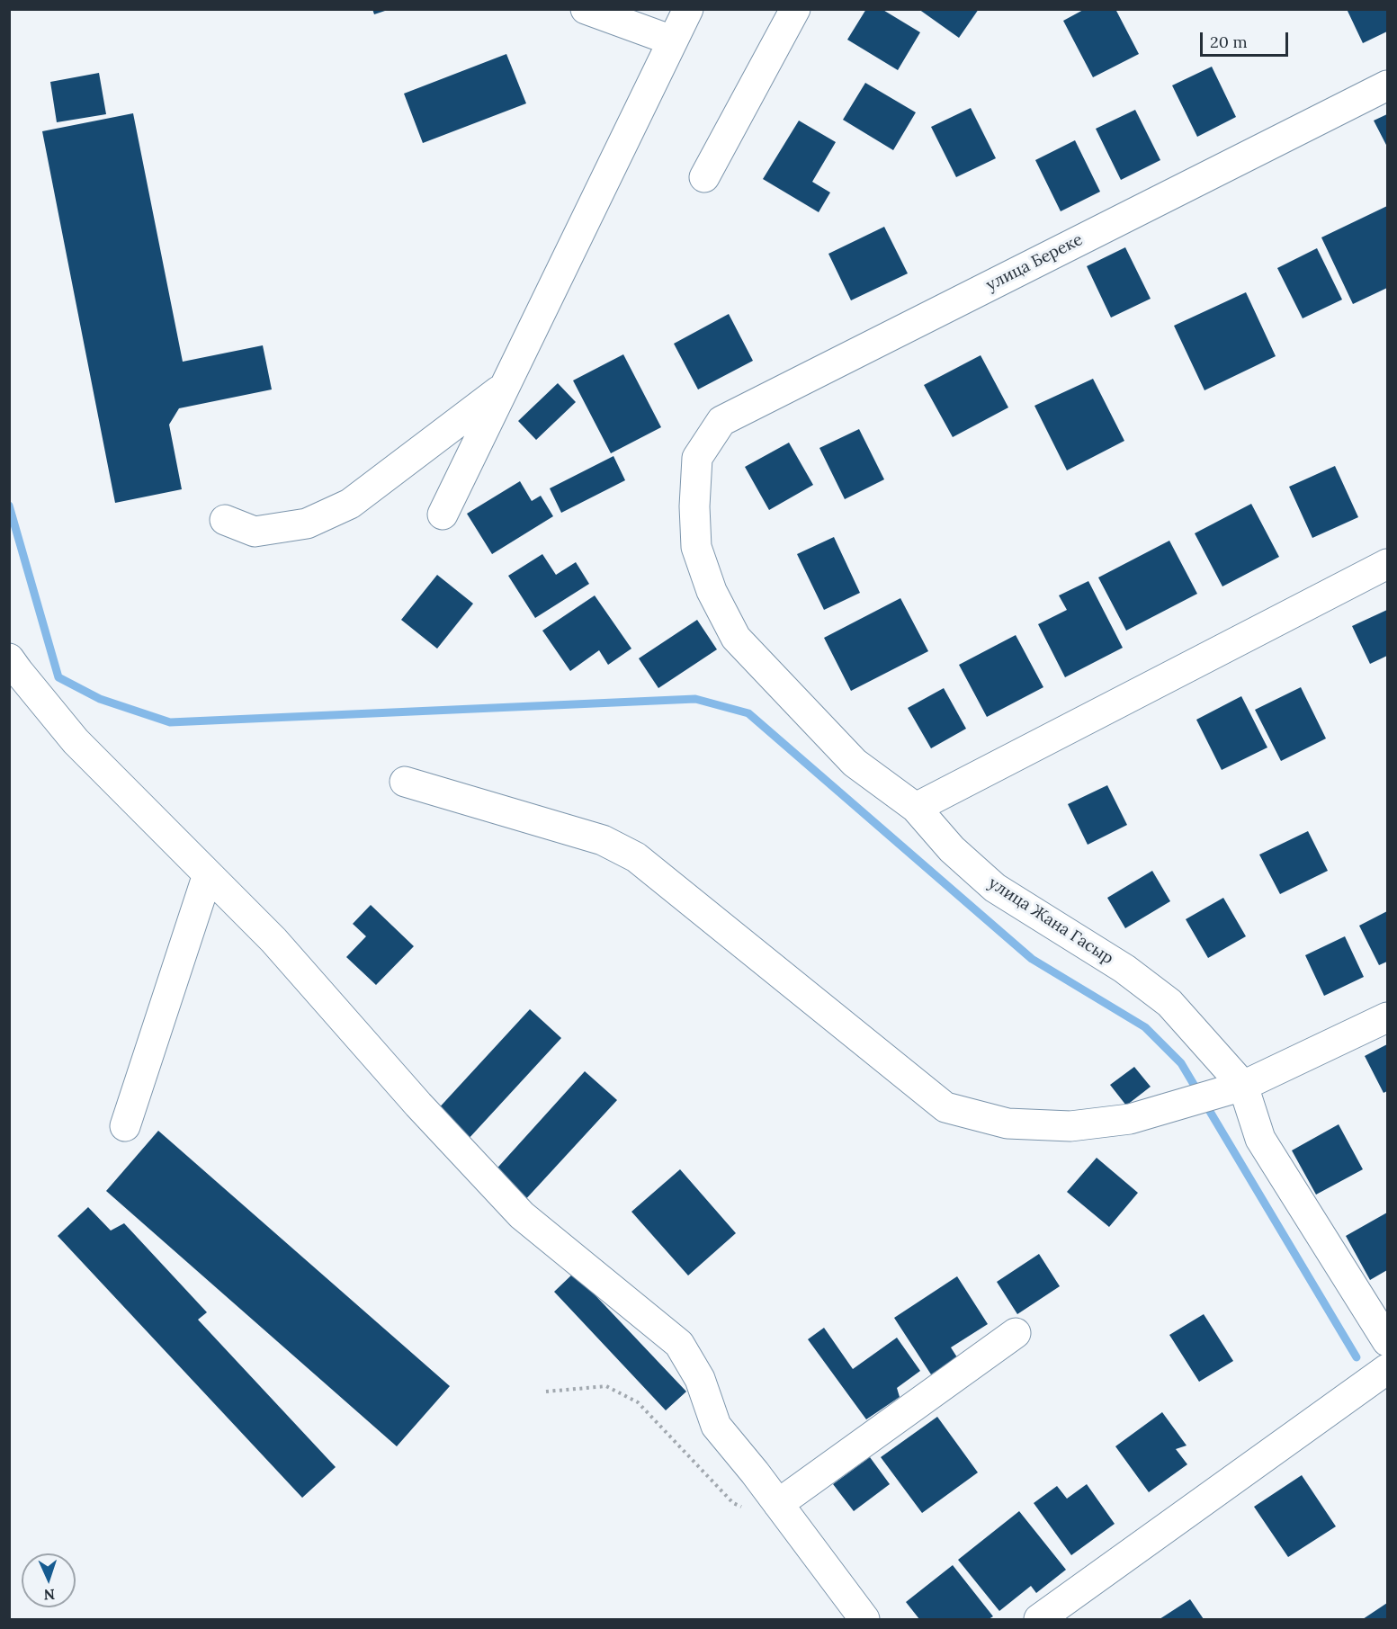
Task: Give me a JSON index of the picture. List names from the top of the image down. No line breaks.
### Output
{"streets":{"street":["улица Береке","улица Жана Гасыр"]},"crossings":[["улица Береке","улица Жана Гасыр"]],"scale_bar":"20 m","north":"bottom"}
